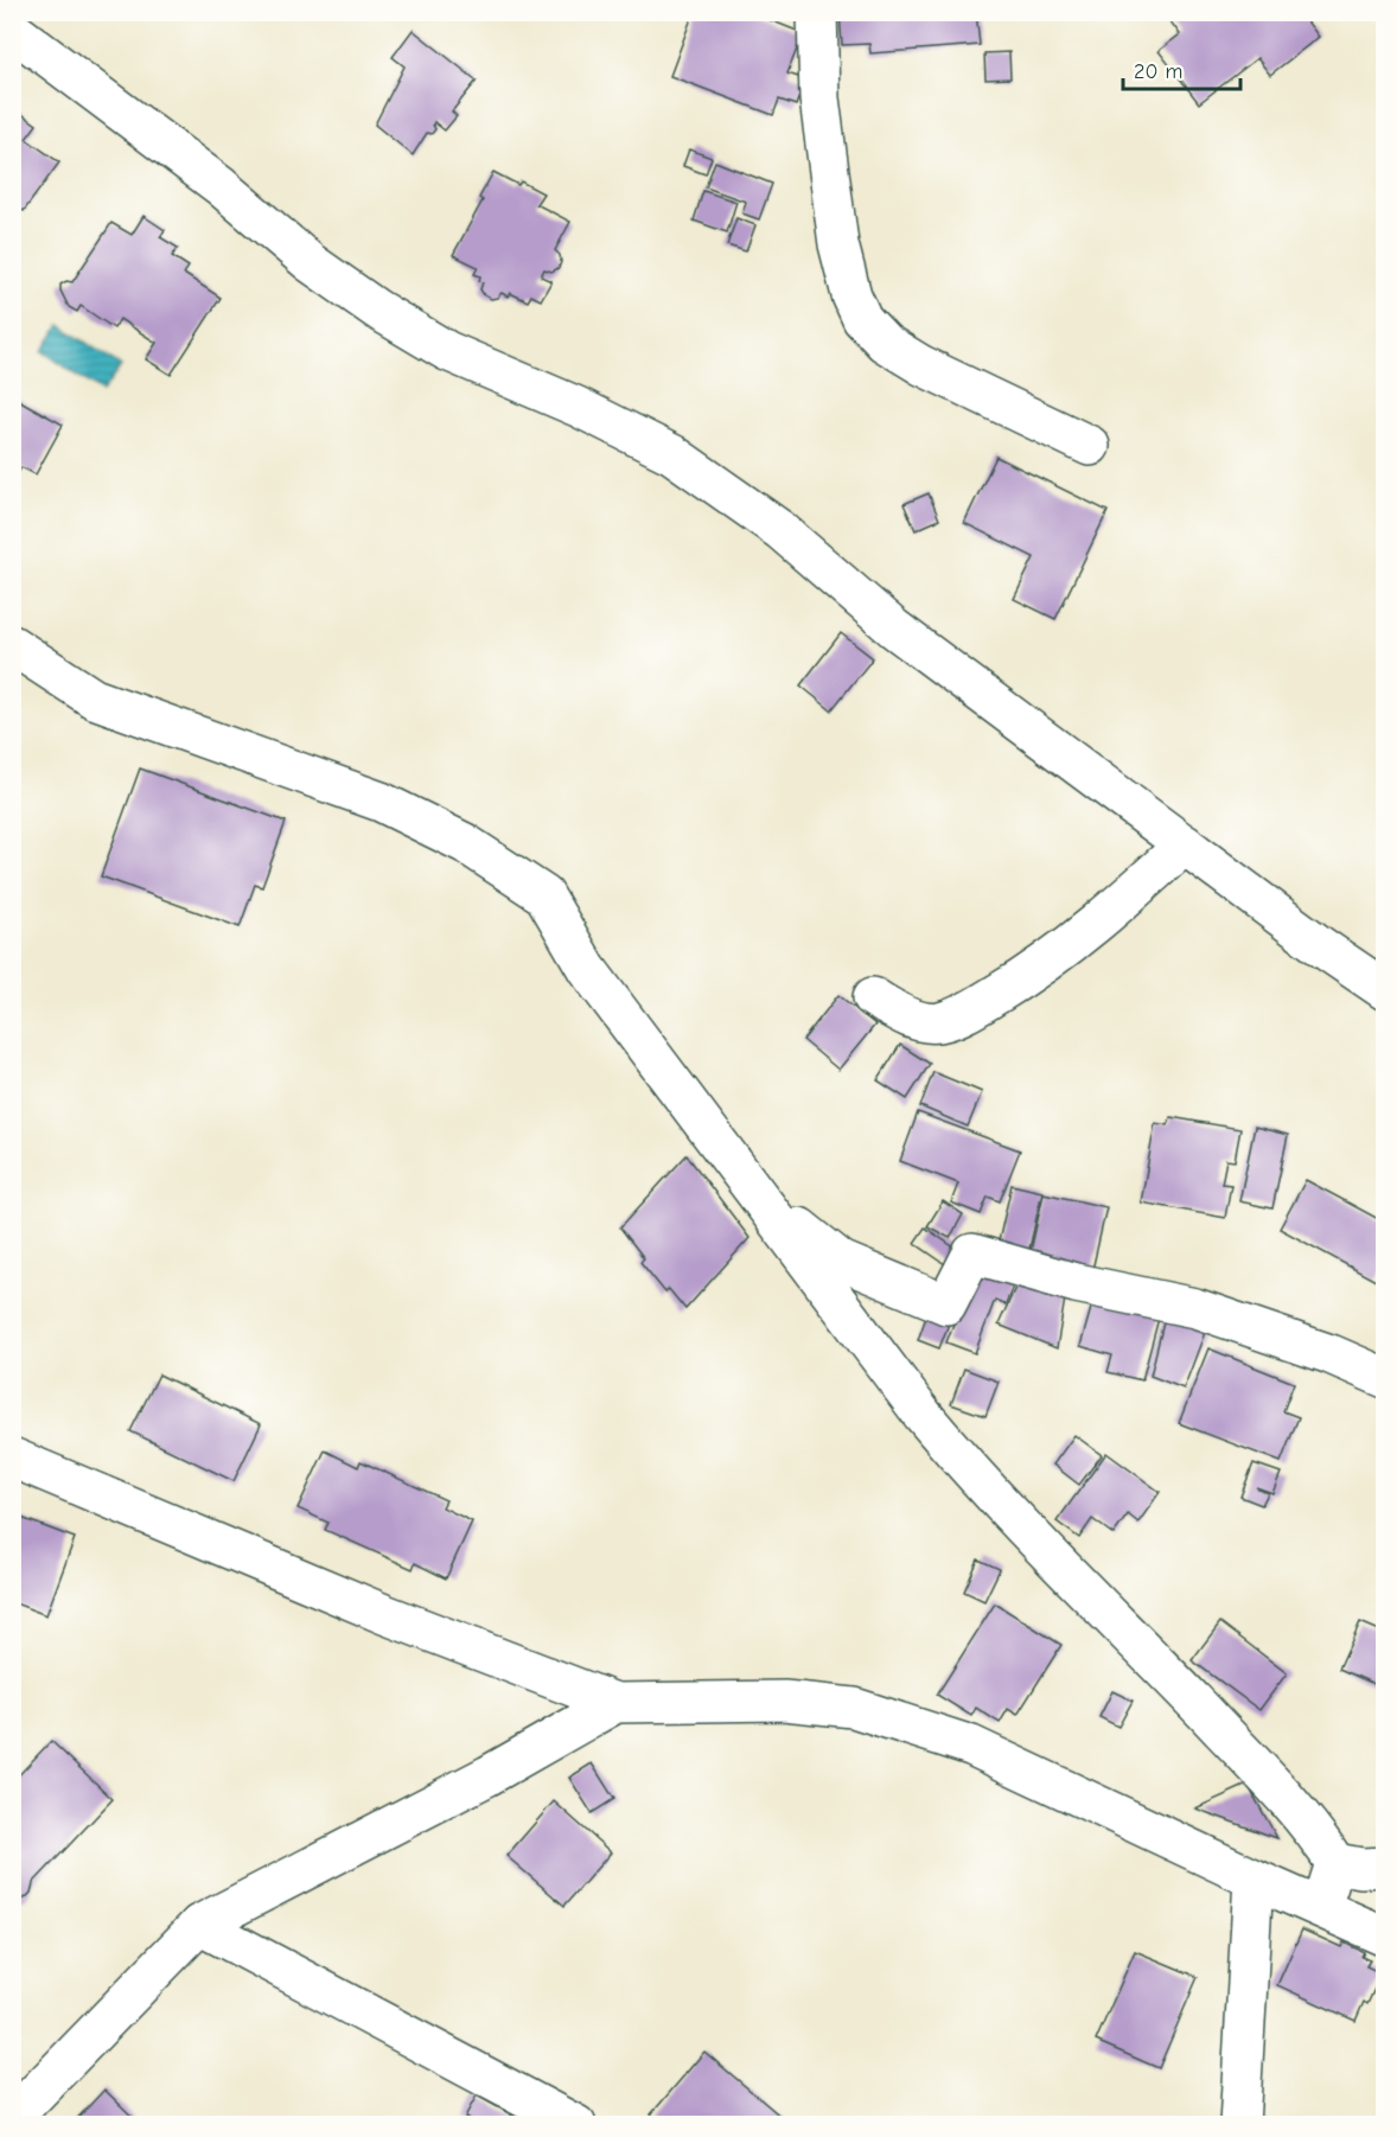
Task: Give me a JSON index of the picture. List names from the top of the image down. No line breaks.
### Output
{"scale_bar":"20 m"}
